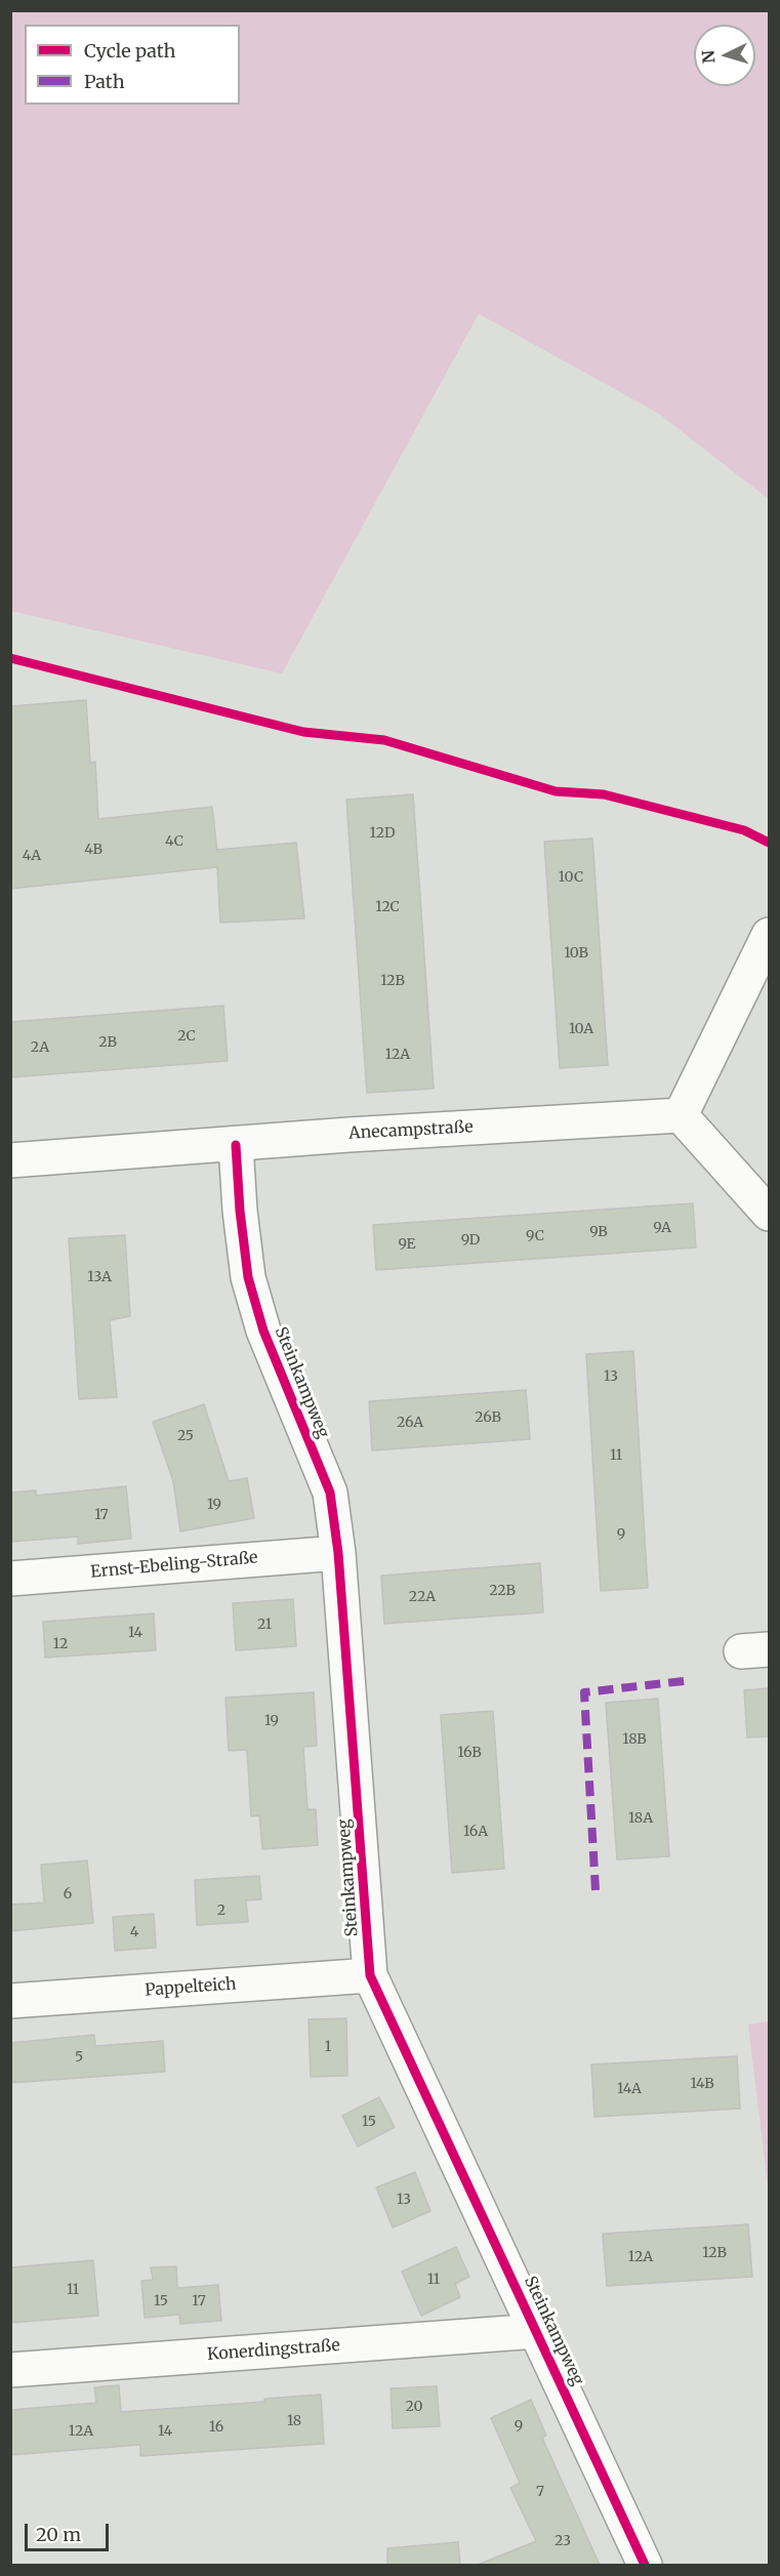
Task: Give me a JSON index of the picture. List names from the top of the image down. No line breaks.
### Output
{"streets":{"street":["Anecampstraße","Steinkampweg","Ernst-Ebeling-Straße","Pappelteich","Konerdingstraße"]},"crossings":[["Anecampstraße","Steinkampweg"],["Steinkampweg","Ernst-Ebeling-Straße"],["Steinkampweg","Pappelteich"],["Steinkampweg","Konerdingstraße"]],"house_numbers":["12D","4C","4B","4A","10C","12C","10B","12B","10A","2C","2B","2A","12A","9A","9B","9C","9D","9E","13A","13","26B","26A","25","11","19","17","9","22B","22A","21","14","12","19","18B","16B","18A","16A","6","2","4","1","5","14B","14A","15","13","12B","12A","11","11","15","17","20","18","9","16","12A","14","7","23"],"legend":["Cycle path","Path"],"scale_bar":"20 m","north":"left"}
